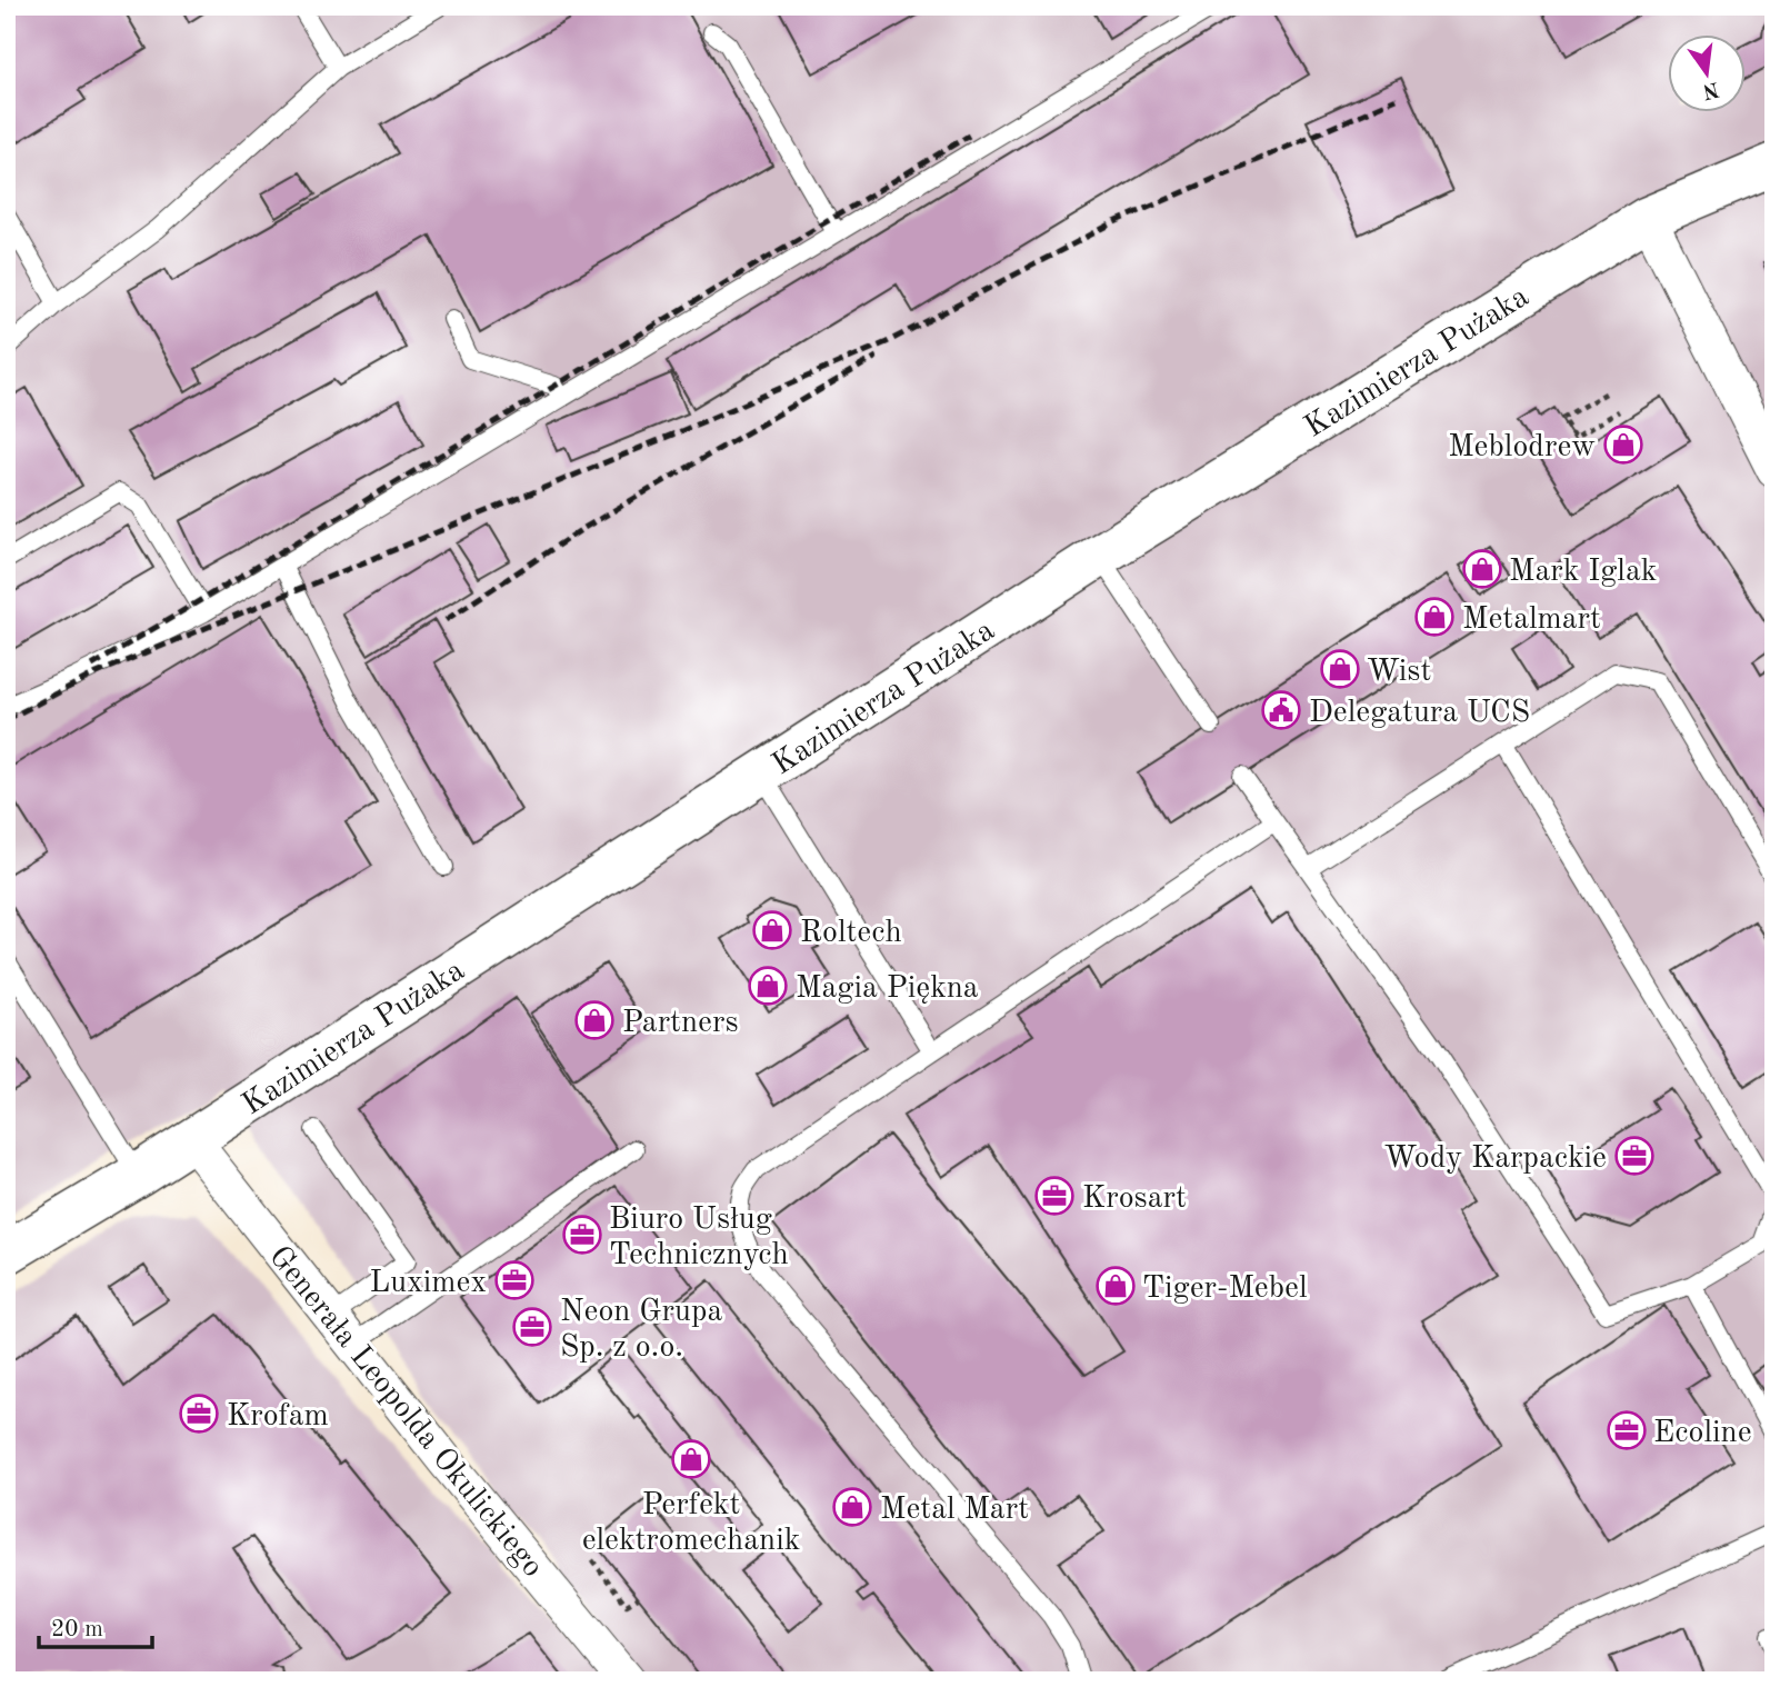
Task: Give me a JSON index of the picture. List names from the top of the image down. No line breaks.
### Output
{"streets":{"street":["Kazimierza Pużaka","Generała Leopolda Okulickiego"]},"crossings":[["Kazimierza Pużaka","Generała Leopolda Okulickiego"]],"places":{"shop":["Meblodrew","Mark Iglak","Metalmart","Wist","Roltech","Magia Piękna","Partners","Tiger-Mebel","Perfekt elektromechanik","Metal Mart"],"public building":["Delegatura UCS"],"office":["Wody Karpackie","Krosart","Biuro Usług Technicznych","Luximex","Neon Grupa Sp. z o.o.","Krofam","Ecoline"]},"scale_bar":"20 m","north":"bottom"}
